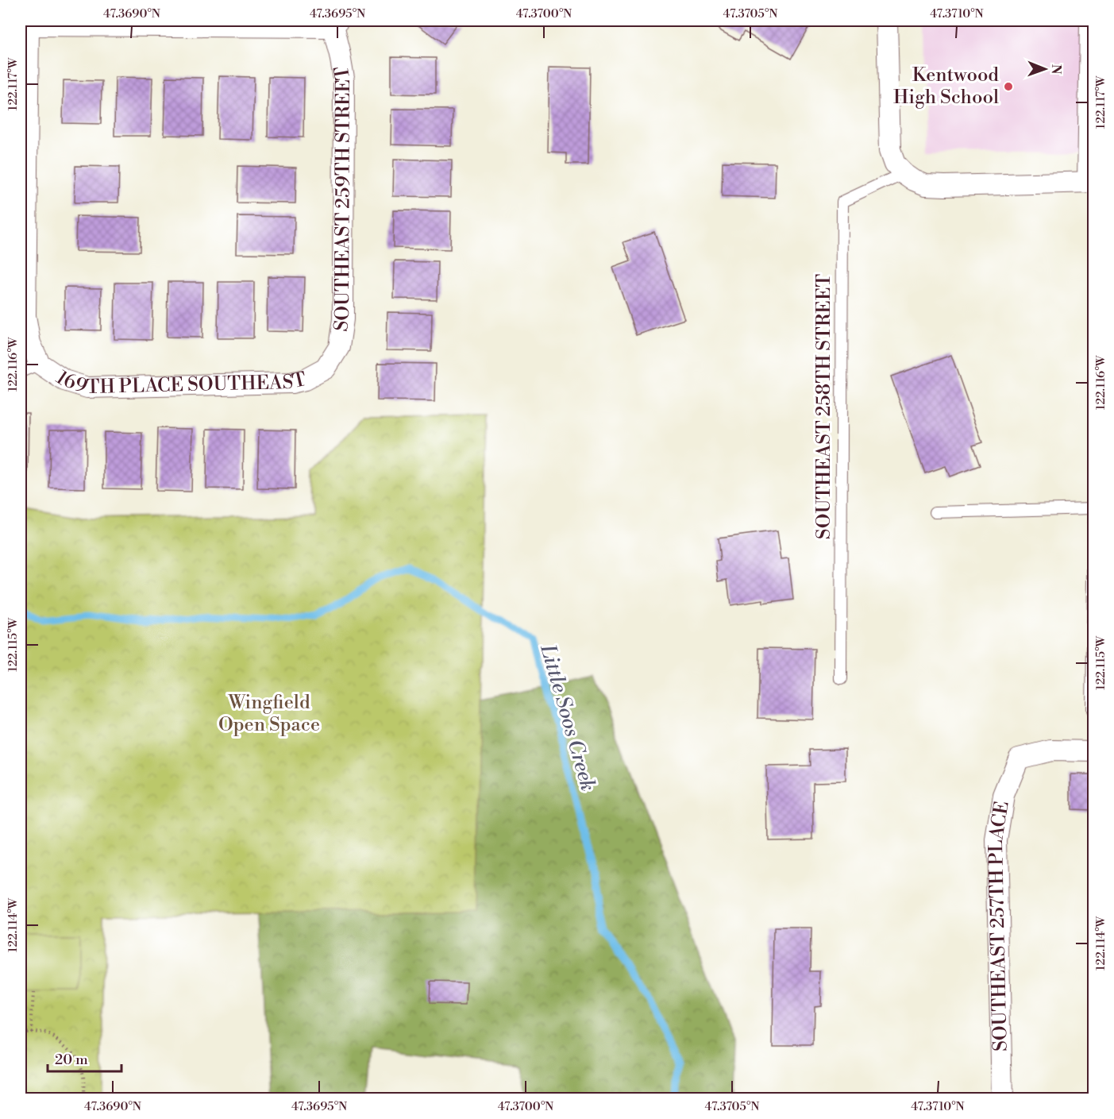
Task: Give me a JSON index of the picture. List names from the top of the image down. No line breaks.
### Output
{"streets":{"street":["SOUTHEAST 259TH STREET","169TH PLACE SOUTHEAST","SOUTHEAST 257TH PLACE"],"lane":["SOUTHEAST 258TH STREET"]},"crossings":[["SOUTHEAST 259TH STREET","169TH PLACE SOUTHEAST"]],"water":["Little Soos Creek"],"parks":["Wingfield Open Space"],"places":["Kentwood High School"],"scale_bar":"20 m","north":"right","coordinates":["47.3690°N","47.3695°N","47.3700°N","47.3705°N","47.3710°N","122.117°W","122.116°W","122.115°W","122.114°W"]}
